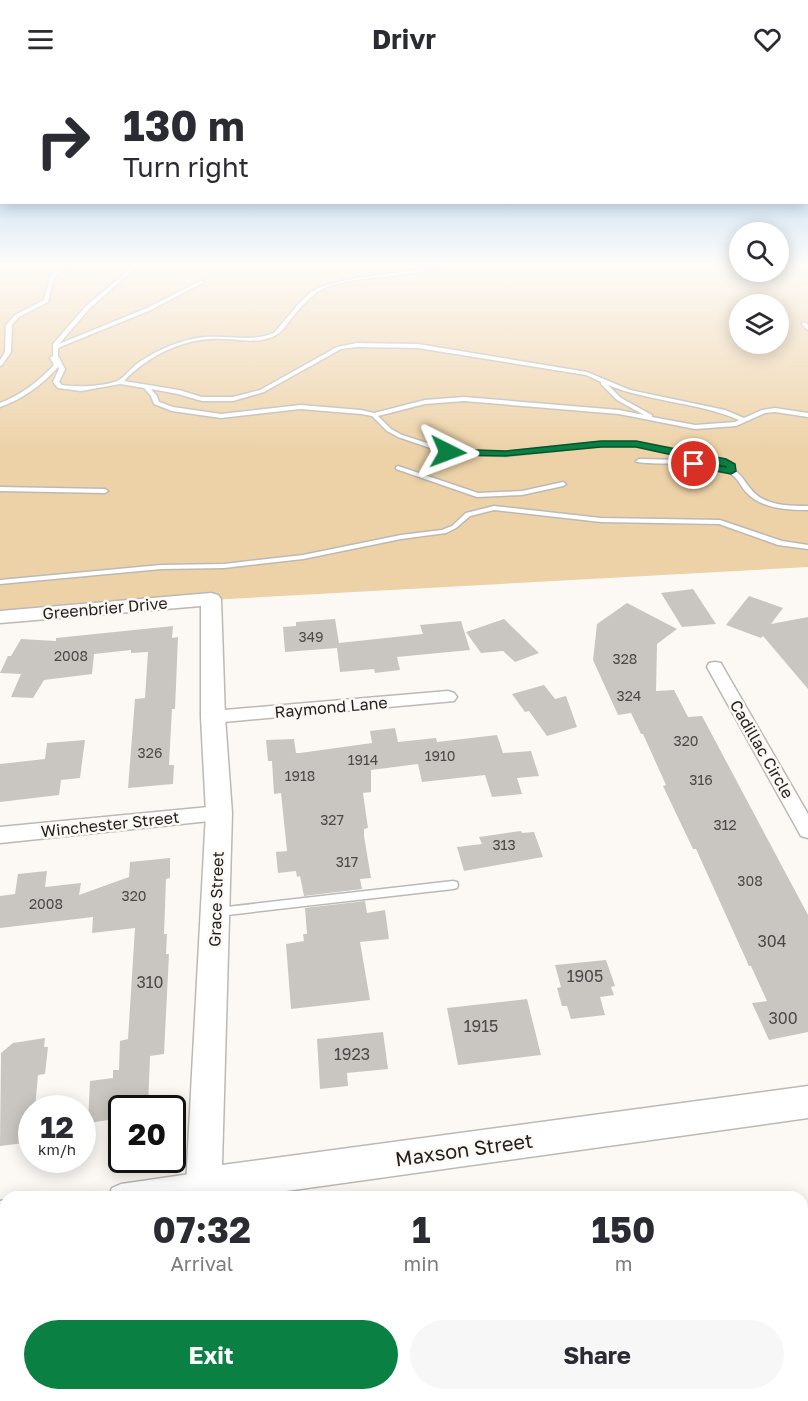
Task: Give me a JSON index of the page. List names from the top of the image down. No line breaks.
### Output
{"streets":{"street":["Greenbrier Drive","Raymond Lane","Cadillac Circle","Winchester Street","Grace Street","Maxson Street"]},"crossings":[["Greenbrier Drive","Grace Street"],["Raymond Lane","Grace Street"],["Winchester Street","Grace Street"],["Grace Street","Maxson Street"]],"house_numbers":["349","2008","328","324","320","326","1910","1914","1918","316","327","312","313","317","308","320","2008","304","1905","310","300","1915","1923"],"page":{"header":"Drivr","turn":["130 m","Turn right"],"speed":"12 km/h","limit":"20","eta":["07:32","Arrival","1","min","150","m"],"buttons":["Exit","Share"]}}
